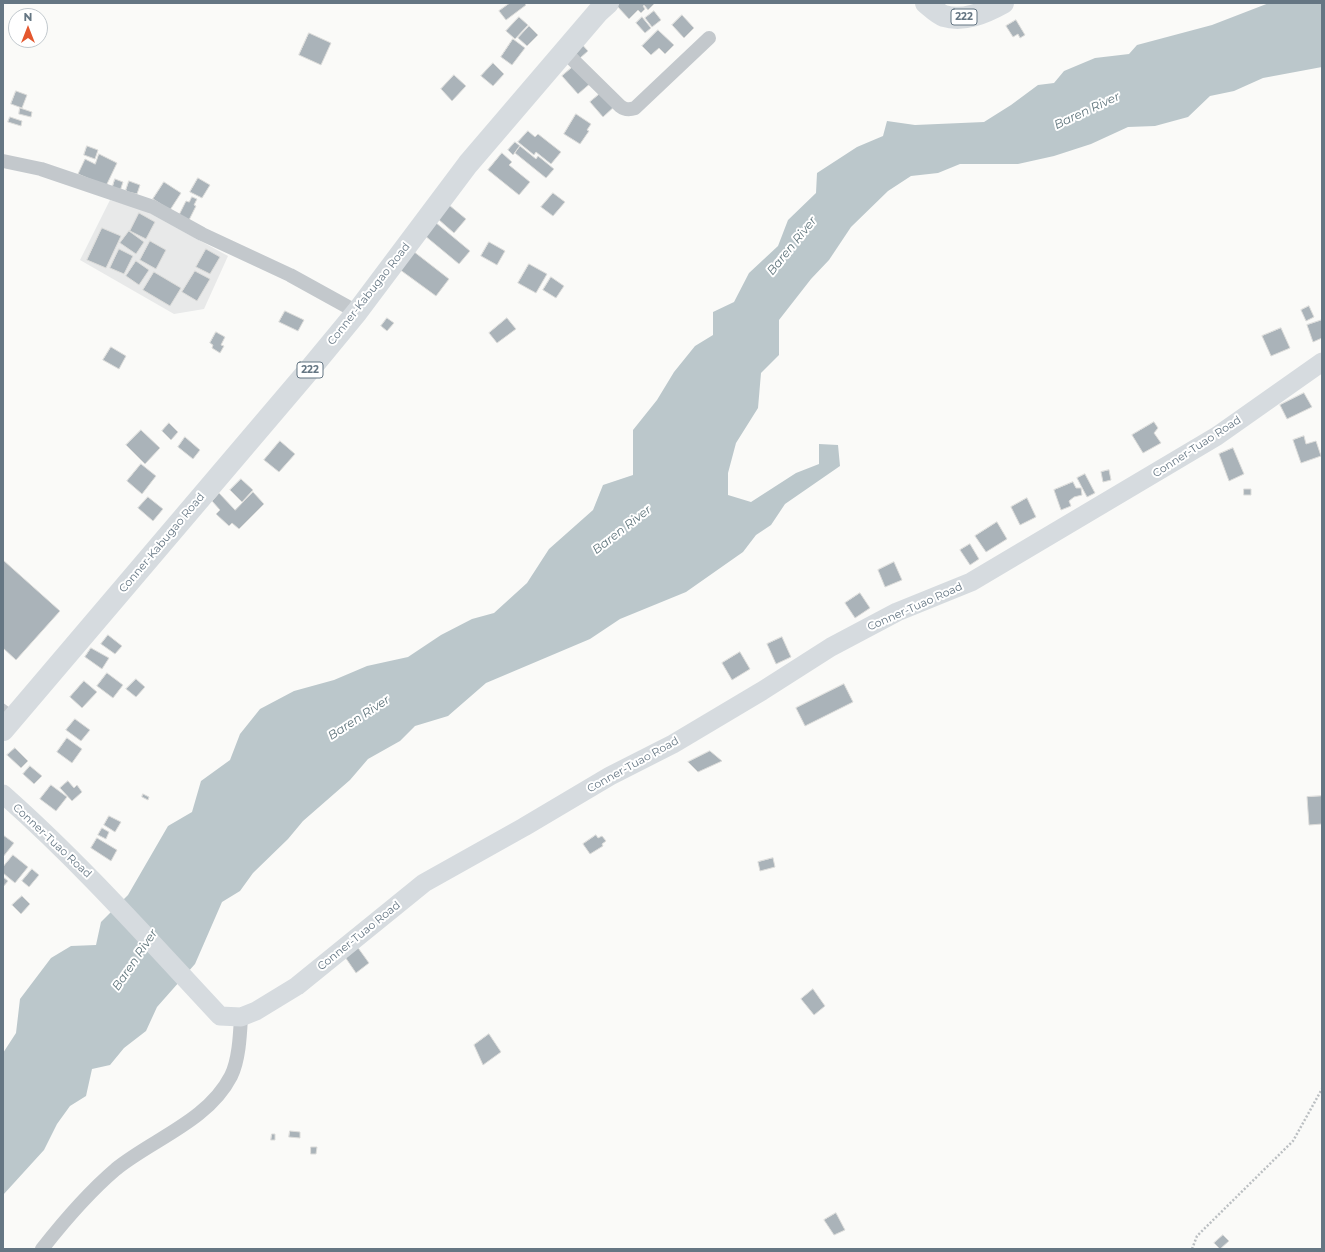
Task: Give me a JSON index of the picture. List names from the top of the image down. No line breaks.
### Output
{"streets":{"main road":["222","Conner-Kabugao Road","Conner-Tuao Road"]},"water":["Baren River"],"north":"top"}
